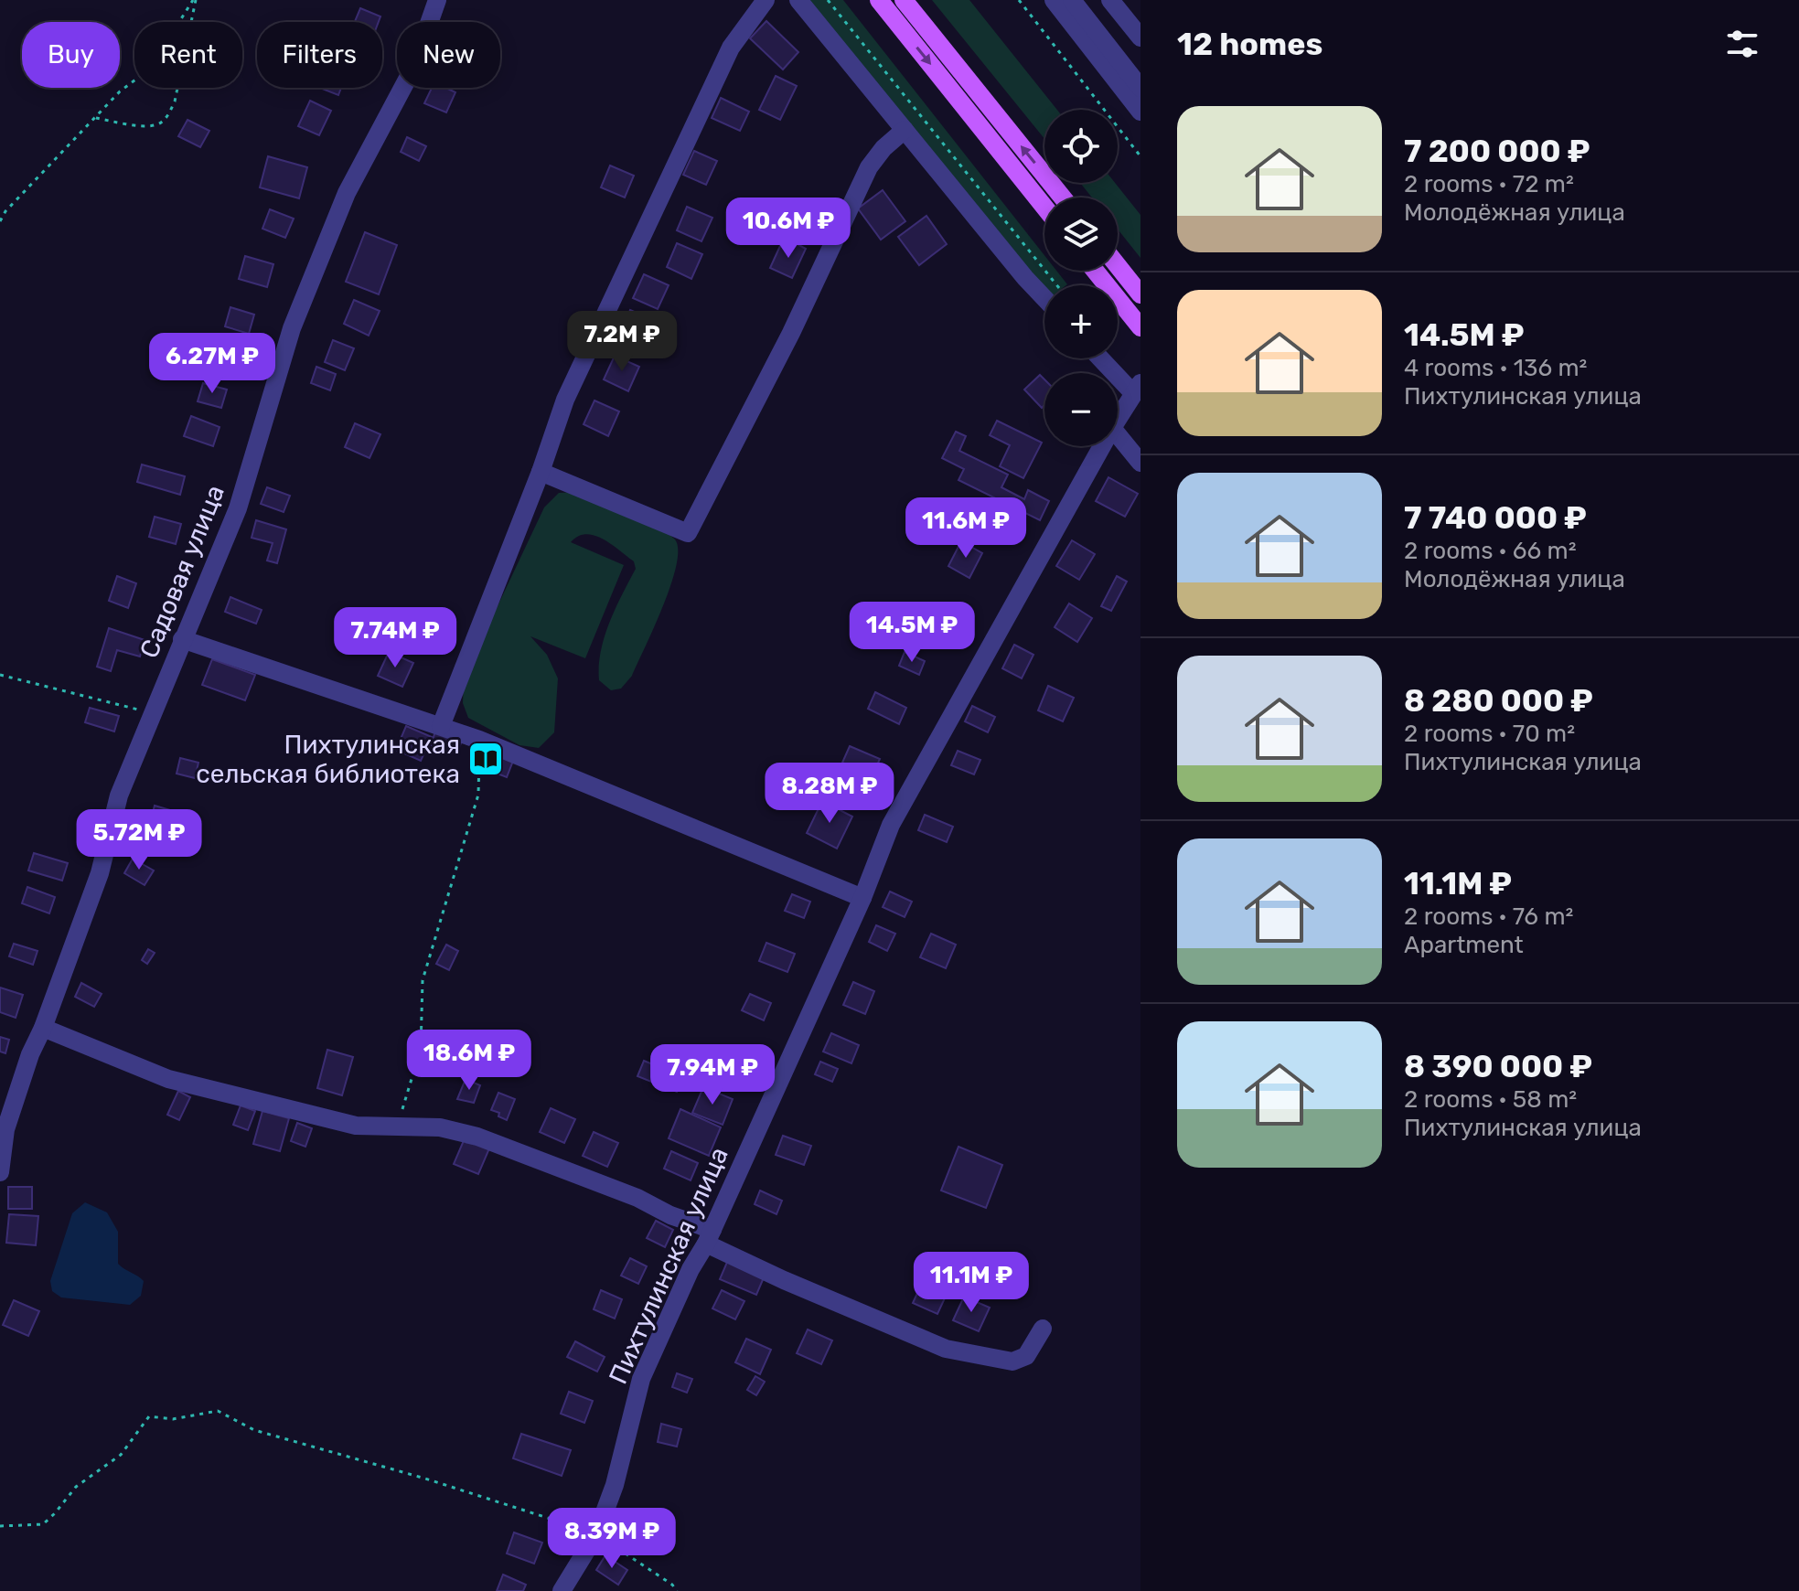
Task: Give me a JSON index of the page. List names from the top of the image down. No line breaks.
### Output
{"streets":{"street":["Садовая улица","Пихтулинская улица"]},"places":{"library":["Пихтулинская сельская библиотека"]},"page":{"heading":"12 homes","chip":["Buy","Rent","Filters","New"],"list":[{"name":"7 200 000 ₽","note":"2 rooms · 72 m² · Молодёжная улица"},{"name":"14.5M ₽","note":"4 rooms · 136 m² · Пихтулинская улица"},{"name":"7 740 000 ₽","note":"2 rooms · 66 m² · Молодёжная улица"},{"name":"8 280 000 ₽","note":"2 rooms · 70 m² · Пихтулинская улица"},{"name":"11.1M ₽","note":"2 rooms · 76 m² · Apartment"},{"name":"8 390 000 ₽","note":"2 rooms · 58 m² · Пихтулинская улица"}],"map_buttons":["+","−"],"price":["10.6M ₽","7.2M ₽","6.27M ₽","11.6M ₽","14.5M ₽","7.74M ₽","8.28M ₽","5.72M ₽","18.6M ₽","7.94M ₽","11.1M ₽","8.39M ₽"]}}
